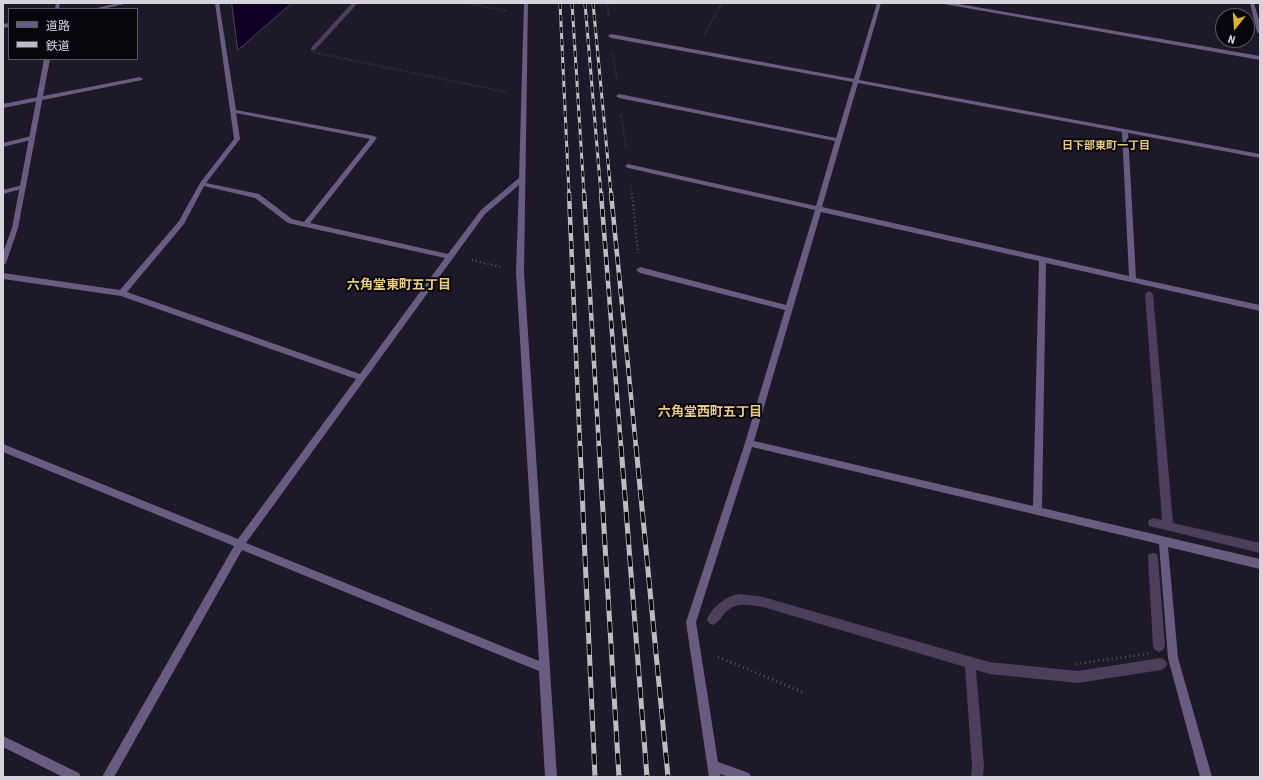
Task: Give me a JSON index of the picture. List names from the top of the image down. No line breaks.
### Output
{"districts":["日下部東町一丁目","六角堂東町五丁目","六角堂西町五丁目"],"legend":["道路","鉄道"],"north":"bottom"}
